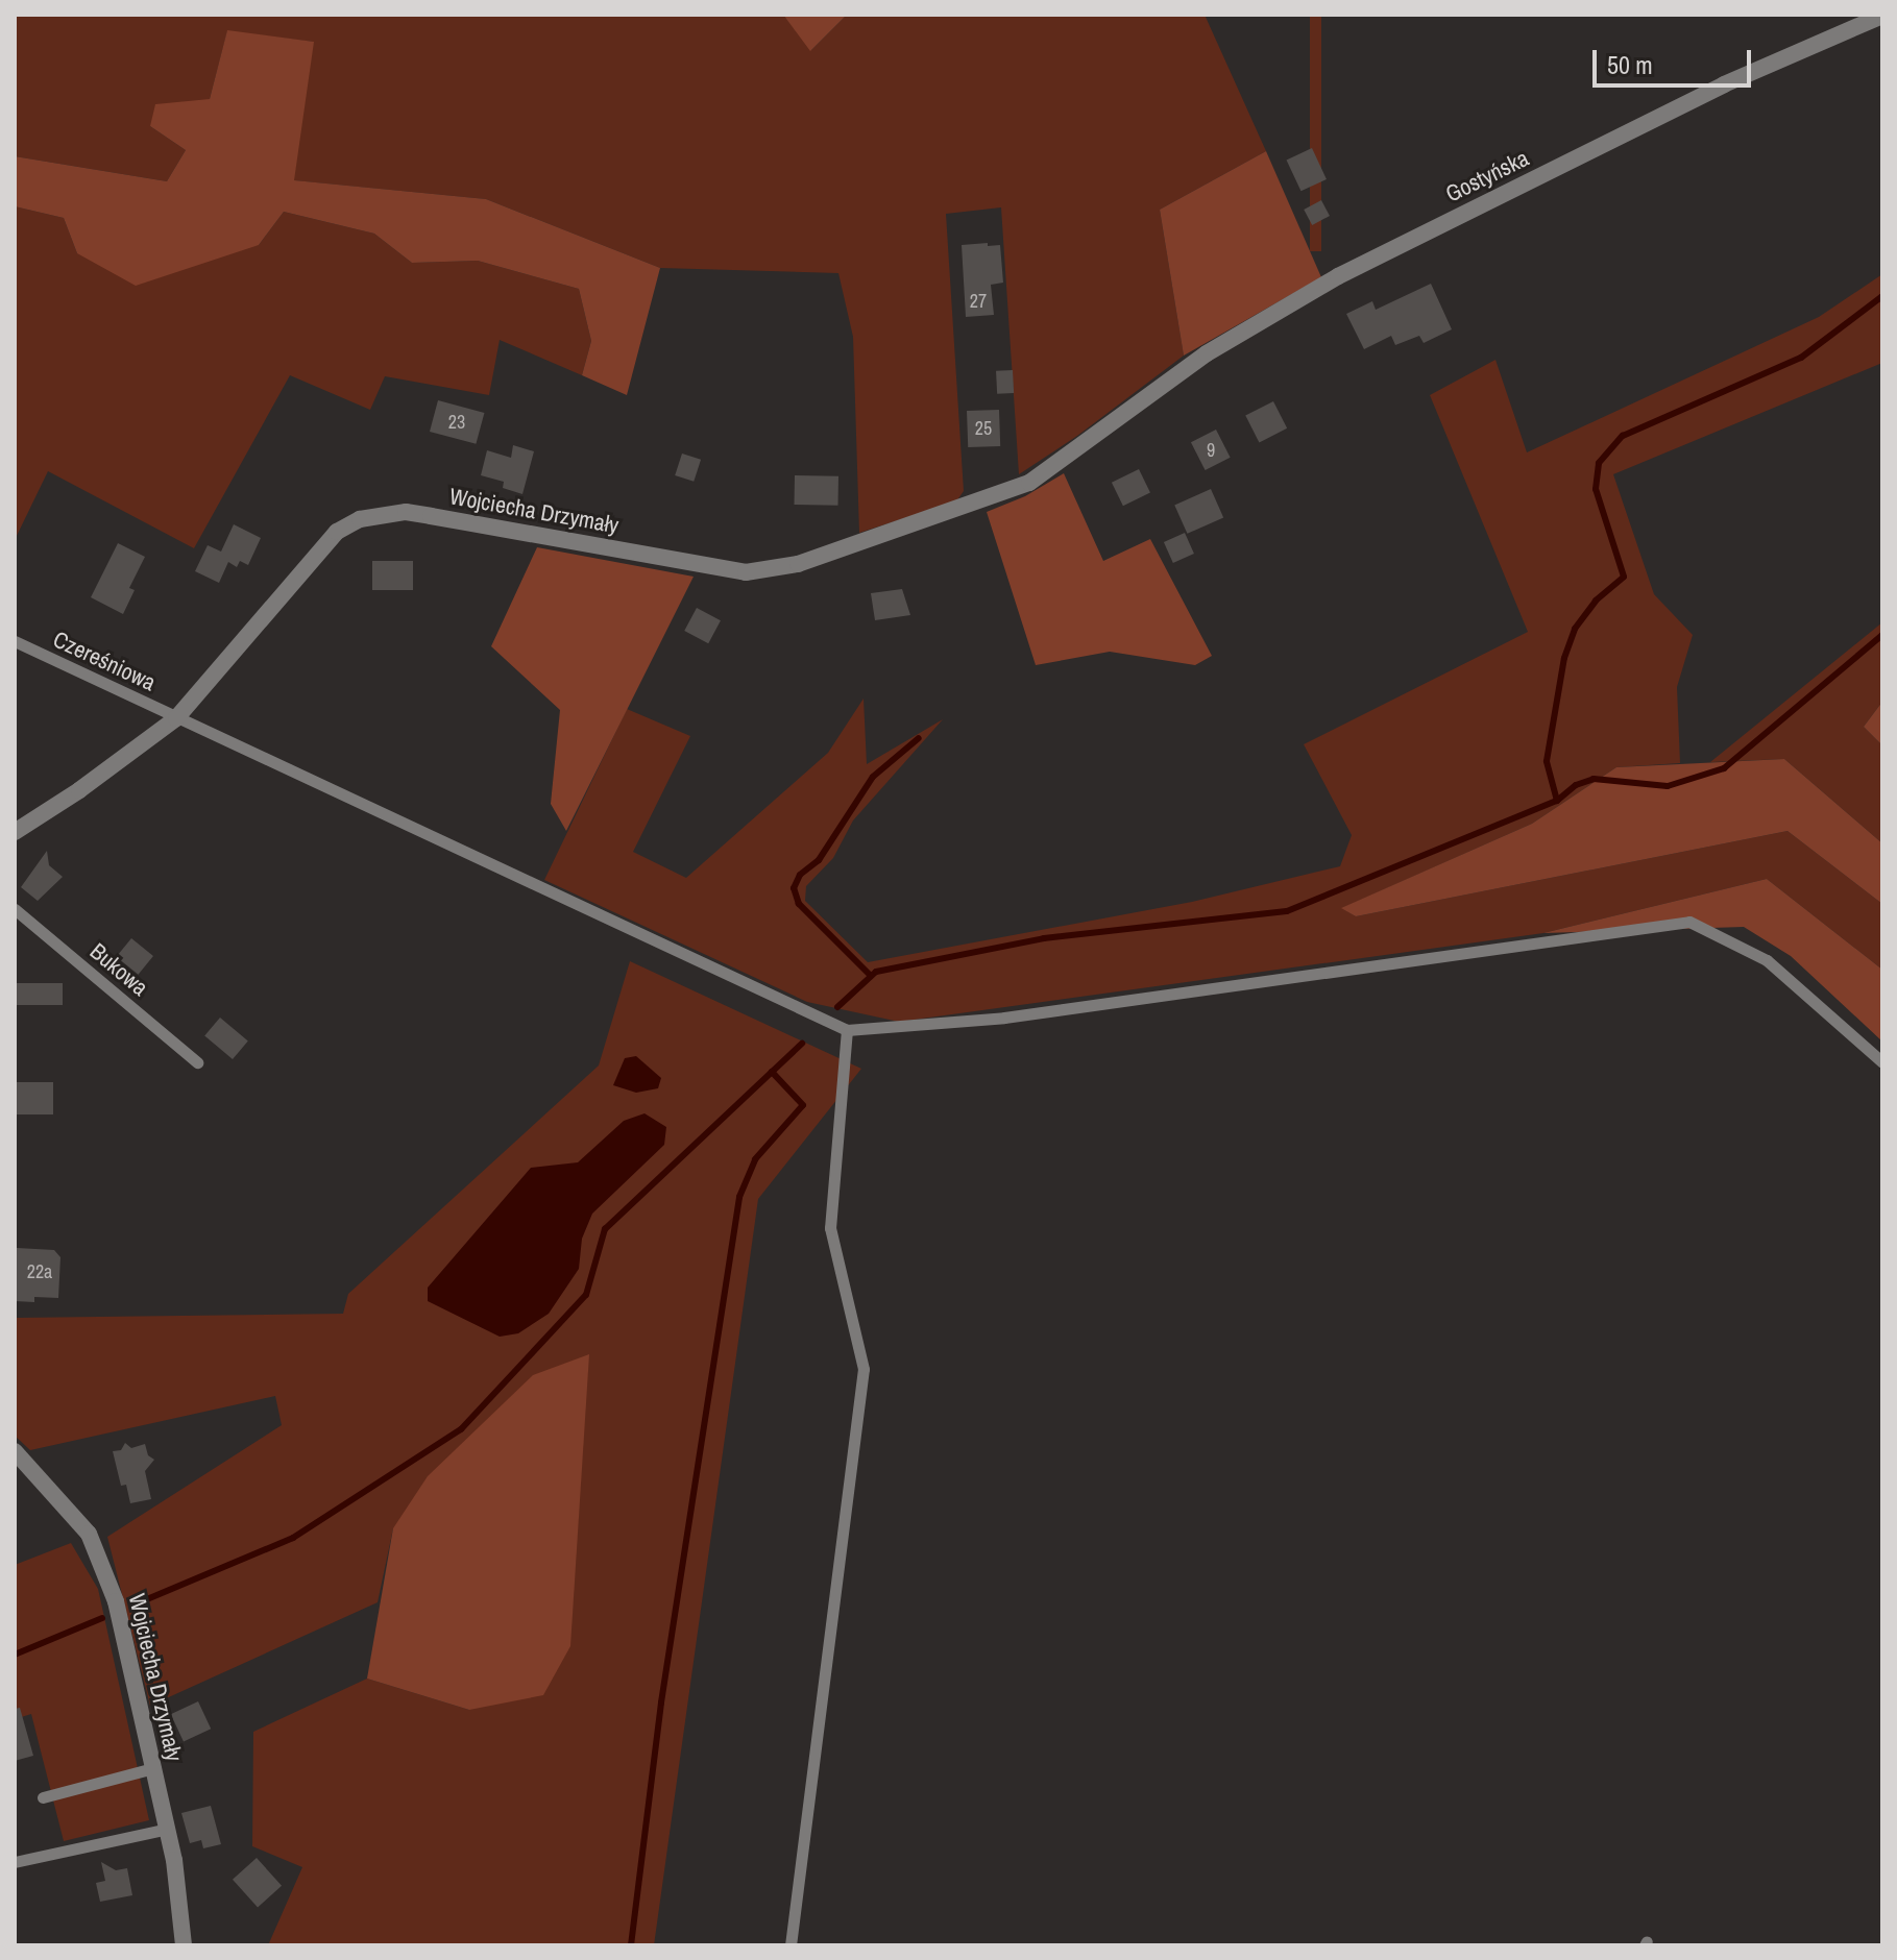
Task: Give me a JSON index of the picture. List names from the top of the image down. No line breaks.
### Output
{"streets":{"street":["Gostyńska","Wojciecha Drzymały"],"lane":["Czereśniowa","Bukowa"]},"crossings":[["Gostyńska","Wojciecha Drzymały"],["Wojciecha Drzymały","Czereśniowa"]],"house_numbers":["27","23","25","9","22a"],"scale_bar":"50 m"}
